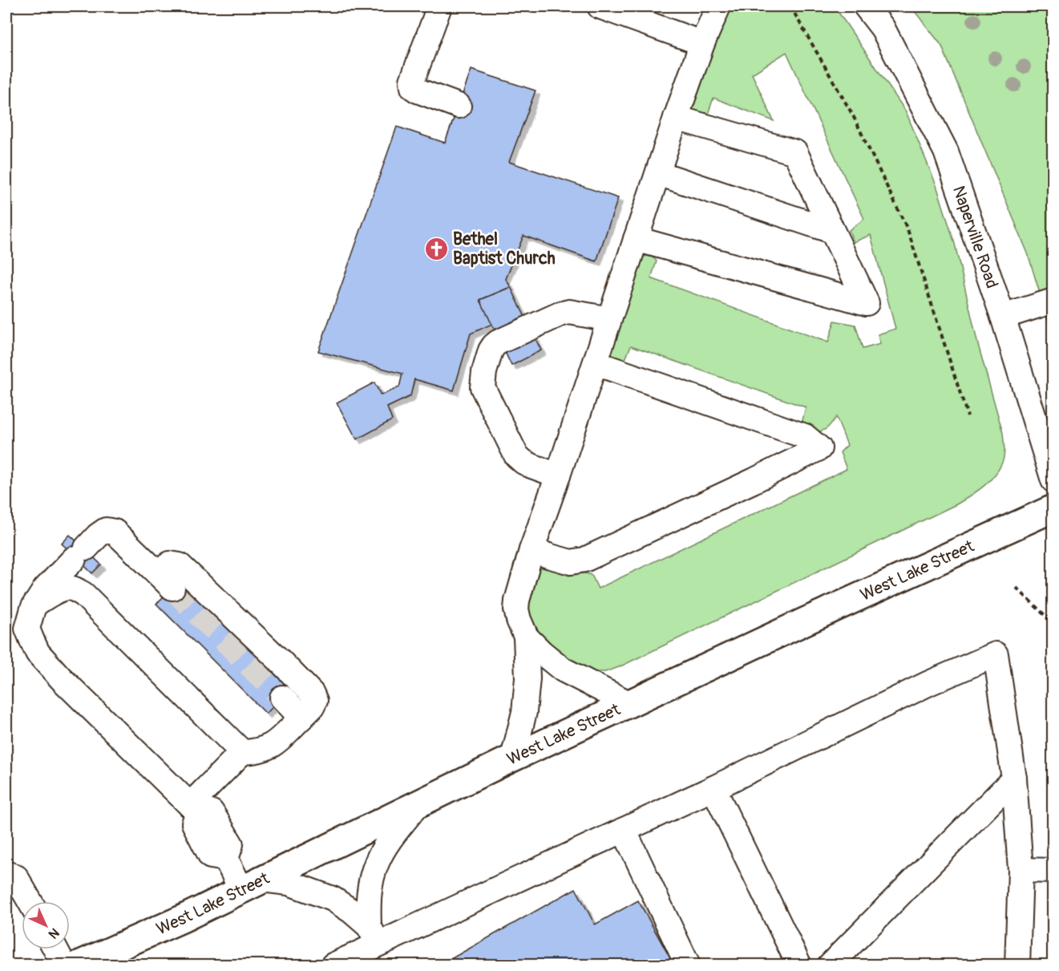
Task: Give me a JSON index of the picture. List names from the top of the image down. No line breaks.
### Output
{"streets":{"highway":["West Lake Street"],"street":["Naperville Road"]},"places":{"church":["Bethel Baptist Church"]},"north":"bottom right"}
